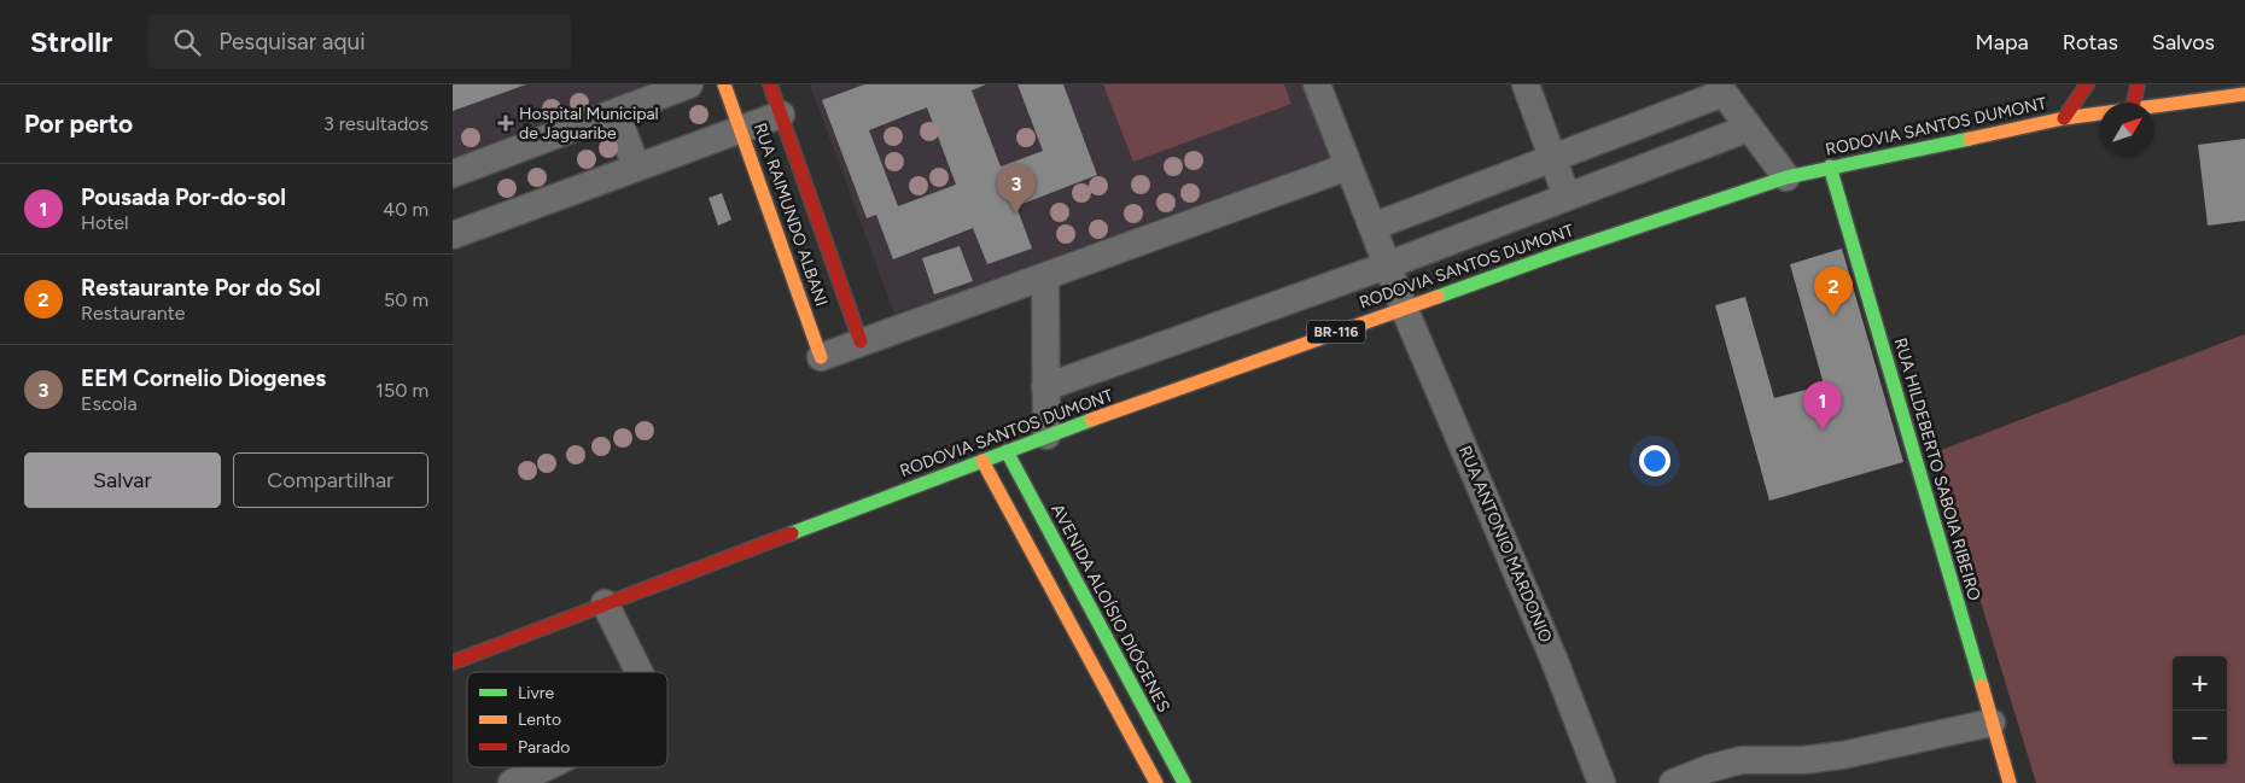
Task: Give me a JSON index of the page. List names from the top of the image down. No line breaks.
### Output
{"streets":{"main road":["RODOVIA SANTOS DUMONT","RUA RAIMUNDO ALBANI","BR-116","RUA HILDEBERTO SABOIA RIBEIRO","AVENIDA ALOÍSIO DIÓGENES"],"street":["RUA ANTONIO MARDONIO"]},"crossings":[["RODOVIA SANTOS DUMONT","RUA HILDEBERTO SABOIA RIBEIRO"],["RODOVIA SANTOS DUMONT","RUA ANTONIO MARDONIO"],["RODOVIA SANTOS DUMONT","AVENIDA ALOÍSIO DIÓGENES"]],"places":{"health":["Hospital Municipal de Jaguaribe"]},"legend":["Livre","Lento","Parado"],"north":"top right","page":{"header":"Strollr","search":"Pesquisar aqui","nav":["Mapa","Rotas","Salvos"],"heading":["Por perto","3 resultados"],"list":[{"mark":"1","name":"Pousada Por-do-sol","note":"Hotel","value":"40 m"},{"mark":"2","name":"Restaurante Por do Sol","note":"Restaurante","value":"50 m"},{"mark":"3","name":"EEM Cornelio Diogenes","note":"Escola","value":"150 m"}],"pins":["3","2","1"],"buttons":["Salvar","Compartilhar"],"map_buttons":["+","−"]}}
